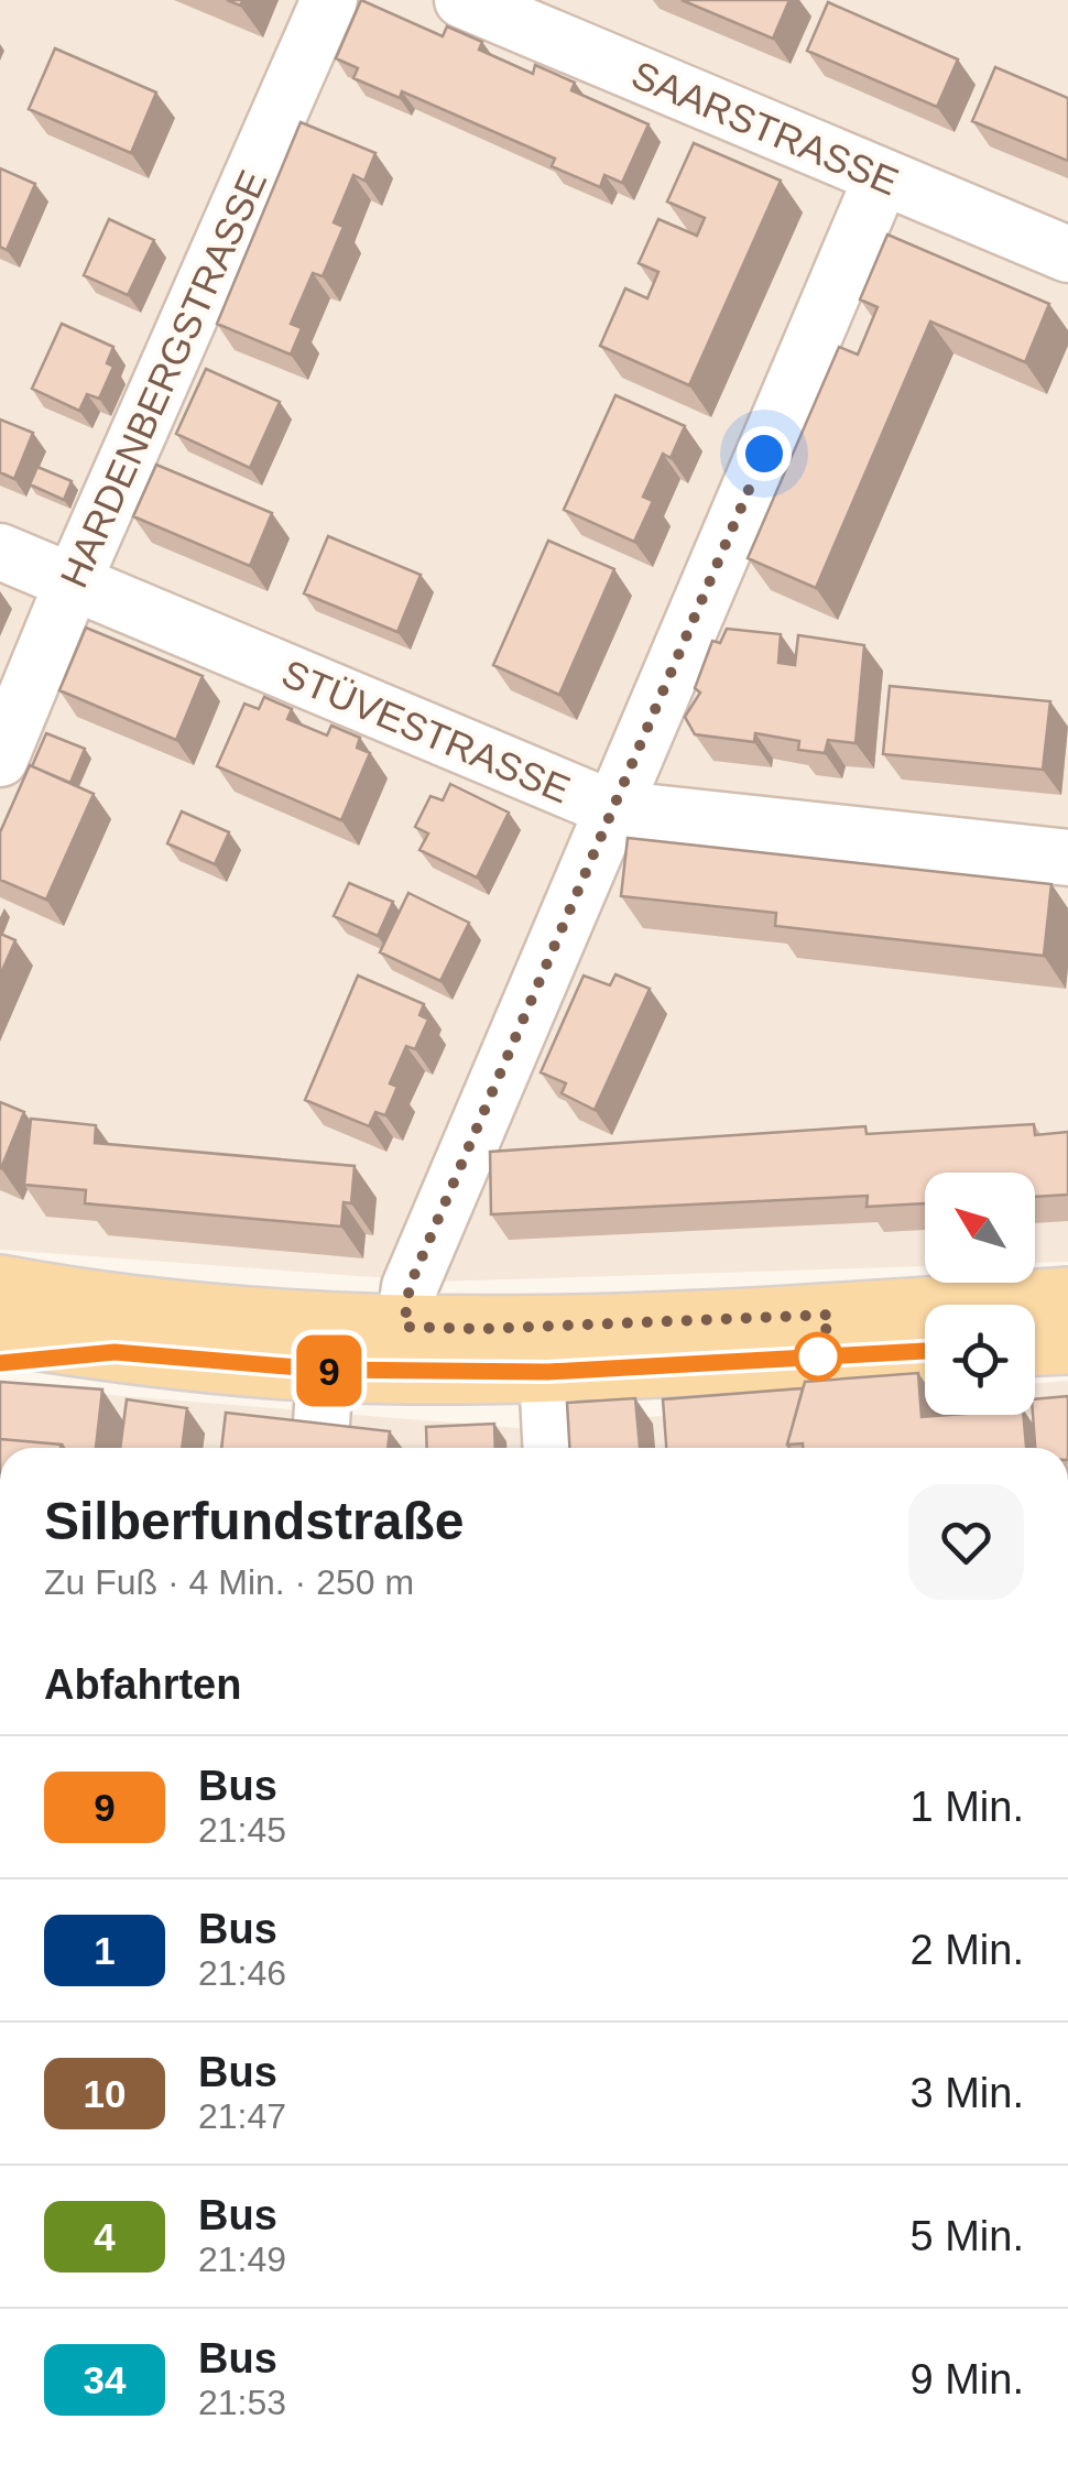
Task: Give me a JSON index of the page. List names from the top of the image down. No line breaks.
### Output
{"streets":{"street":["SAARSTRASSE","HARDENBERGSTRASSE","STÜVESTRASSE"]},"crossings":[["HARDENBERGSTRASSE","STÜVESTRASSE"]],"lines":["bus line 9"],"north":"top left","page":{"on_map":"9","heading":[["Silberfundstraße","Zu Fuß · 4 Min. · 250 m"],"Abfahrten"],"list":[{"mark":"9","name":"Bus","note":"21:45","value":"1 Min."},{"mark":"1","name":"Bus","note":"21:46","value":"2 Min."},{"mark":"10","name":"Bus","note":"21:47","value":"3 Min."},{"mark":"4","name":"Bus","note":"21:49","value":"5 Min."},{"mark":"34","name":"Bus","note":"21:53","value":"9 Min."}]}}
